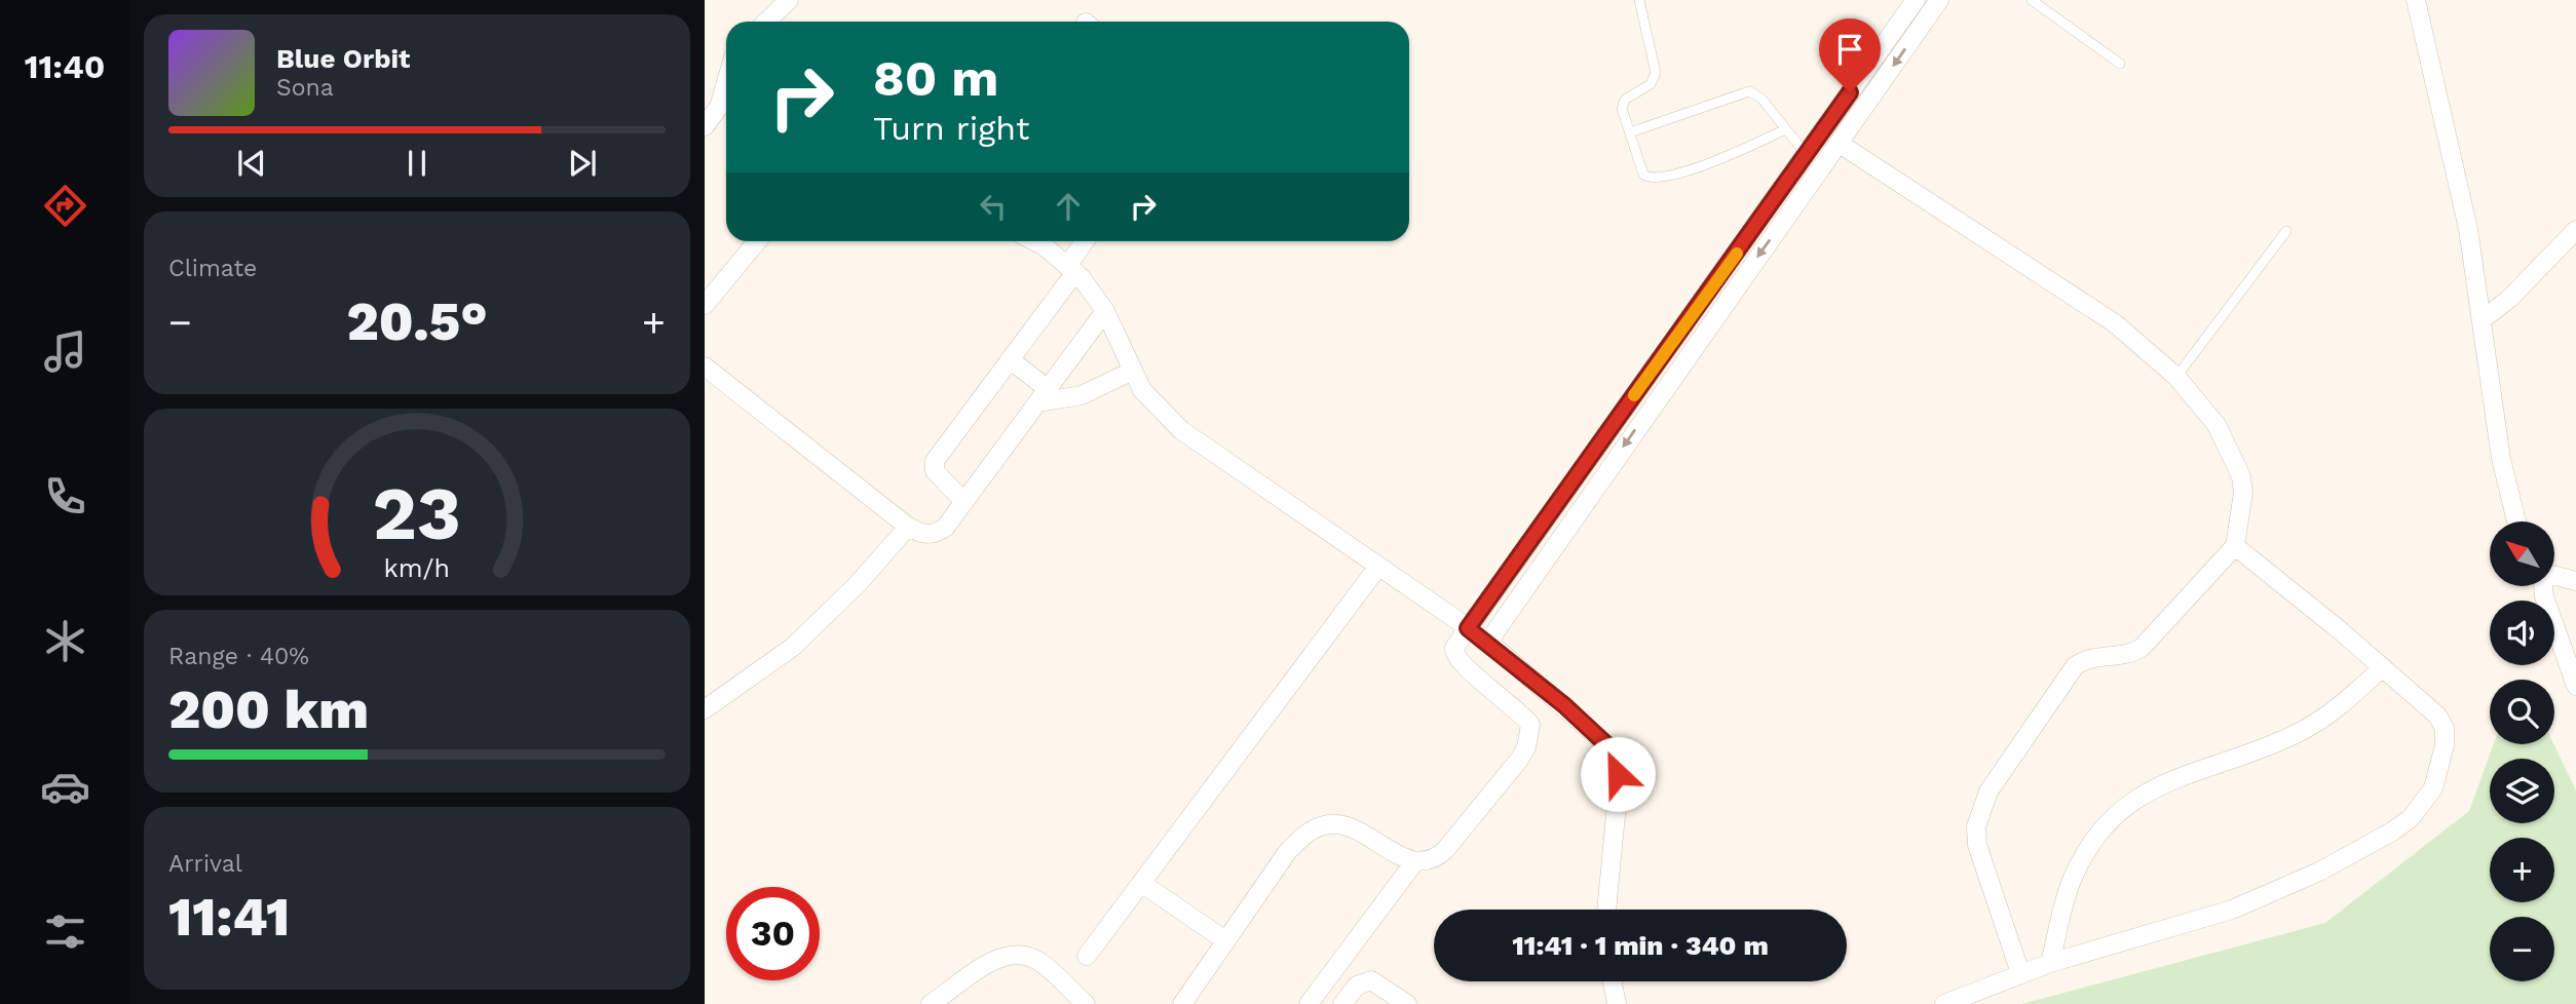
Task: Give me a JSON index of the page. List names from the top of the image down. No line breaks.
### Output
{"north":"top left","page":{"tabs":"11:40","turn":["80 m","Turn right"],"song":["Blue Orbit","Sona"],"tile":["Climate",["Range · 40%","200 km"],["Arrival","11:41"]],"heat":["−","20.5°","+"],"map_buttons":["+","−"],"limit":"30","trip":"11:41 · 1 min · 340 m","gauge":["23","km/h"]}}
